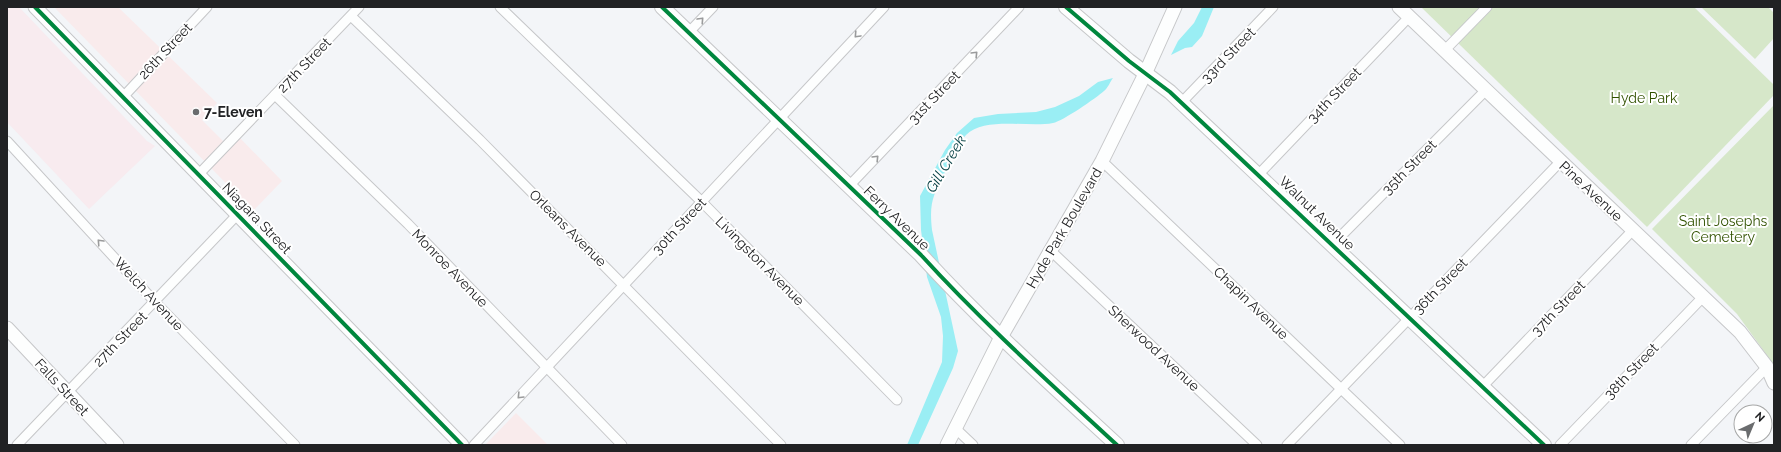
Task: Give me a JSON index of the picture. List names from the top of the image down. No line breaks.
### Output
{"streets":{"main road":["Pine Avenue","Walnut Avenue","Niagara Street","Ferry Avenue","Hyde Park Boulevard","Falls Street"],"street":["26th Street","33rd Street","27th Street","34th Street","31st Street","35th Street","30th Street","Orleans Avenue","Livingston Avenue","Monroe Avenue","36th Street","Welch Avenue","Chapin Avenue","37th Street","Sherwood Avenue","38th Street"]},"crossings":[["26th Street","Niagara Street"],["33rd Street","Walnut Avenue"],["27th Street","Niagara Street"],["27th Street","Orleans Avenue"],["27th Street","Monroe Avenue"],["27th Street","Welch Avenue"],["27th Street","Falls Street"],["34th Street","Pine Avenue"],["34th Street","Walnut Avenue"],["31st Street","Ferry Avenue"],["35th Street","Pine Avenue"],["35th Street","Walnut Avenue"],["Pine Avenue","36th Street"],["Pine Avenue","37th Street"],["Pine Avenue","38th Street"],["Walnut Avenue","Hyde Park Boulevard"],["Walnut Avenue","36th Street"],["Walnut Avenue","37th Street"],["Ferry Avenue","30th Street"],["Ferry Avenue","Hyde Park Boulevard"],["30th Street","Orleans Avenue"],["30th Street","Livingston Avenue"],["30th Street","Monroe Avenue"],["Hyde Park Boulevard","Chapin Avenue"],["Hyde Park Boulevard","Sherwood Avenue"],["36th Street","Chapin Avenue"]],"one_way":["31st Street","30th Street","Welch Avenue"],"water":["Gill Creek"],"parks":["Hyde Park","Saint Josephs Cemetery"],"places":["7-Eleven"],"north":"top right"}
